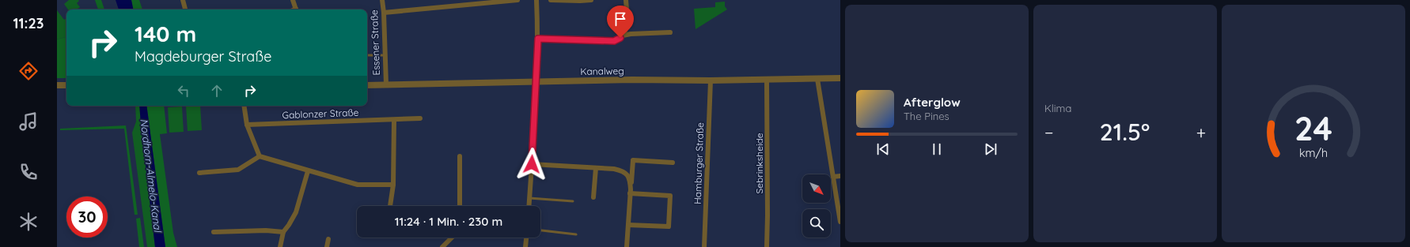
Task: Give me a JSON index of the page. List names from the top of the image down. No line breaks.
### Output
{"streets":{"street":["Essener Straße","Kanalweg","Gablonzer Straße","Hamburger Straße","Sebrinksheide"]},"crossings":[["Essener Straße","Kanalweg"],["Kanalweg","Hamburger Straße"],["Kanalweg","Sebrinksheide"]],"water":["Nordhorn-Almelo-Kanal"],"north":"bottom right","page":{"tabs":"11:23","tile":"Klima","turn":["140 m","Magdeburger Straße"],"song":["Afterglow","The Pines"],"heat":["−","21.5°","+"],"limit":"30","trip":"11:24 · 1 Min. · 230 m","gauge":["24","km/h"]}}
